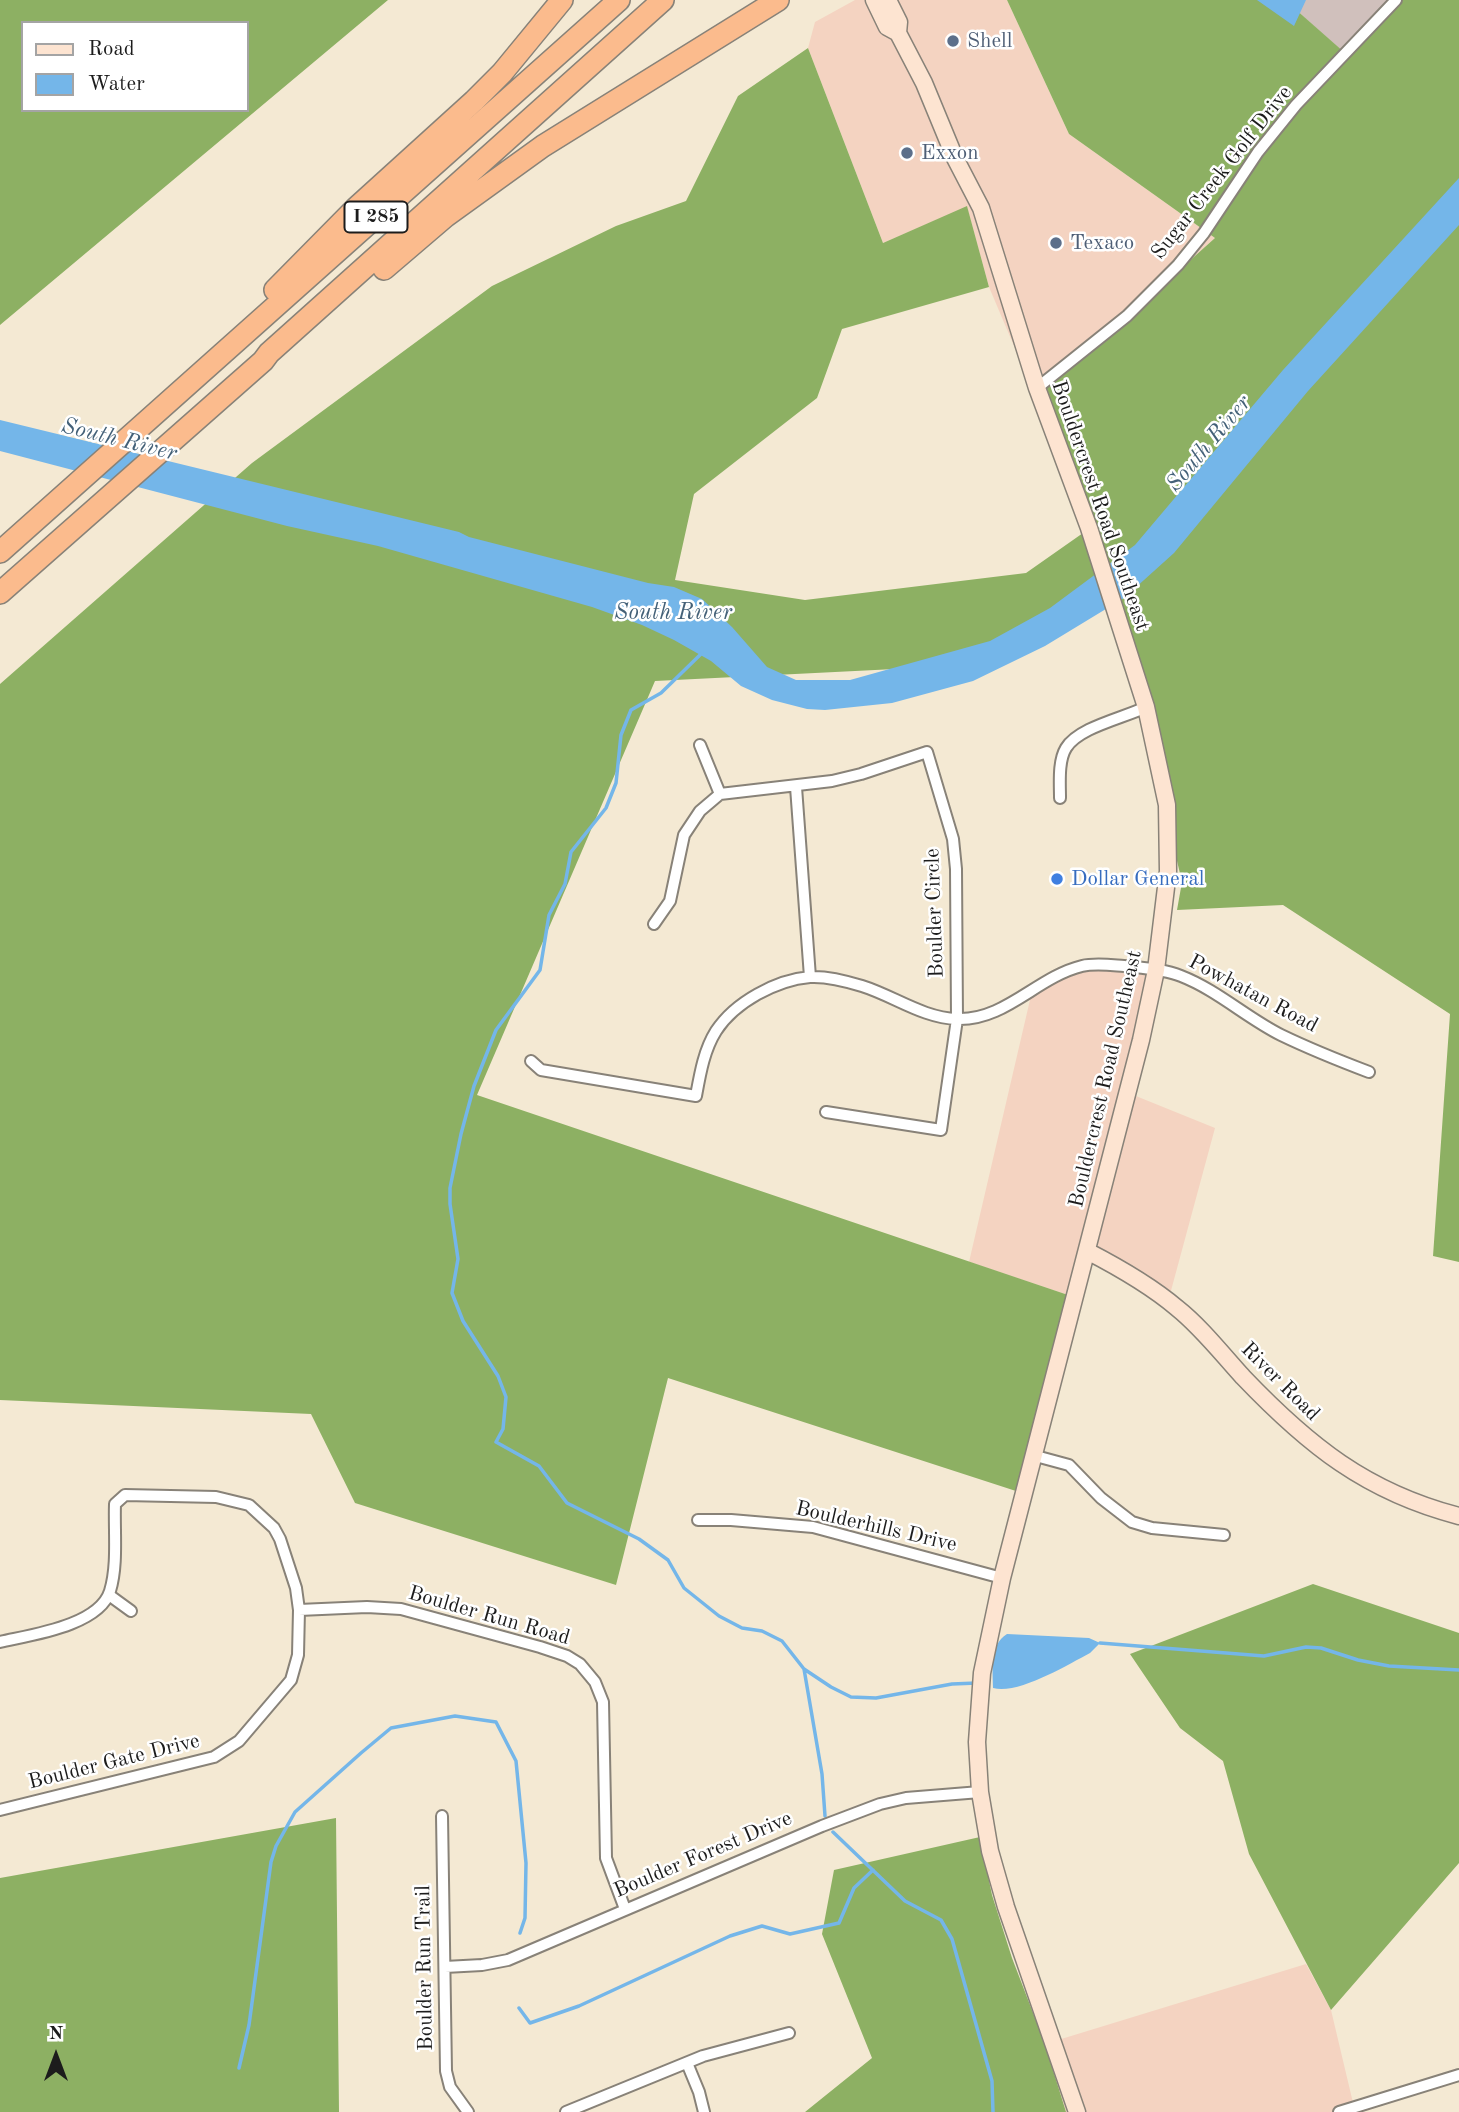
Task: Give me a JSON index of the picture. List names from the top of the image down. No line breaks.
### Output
{"streets":{"highway":["I 285"],"street":["Sugar Creek Golf Drive","Bouldercrest Road Southeast","Boulder Circle","Powhatan Road","River Road","Boulderhills Drive","Boulder Run Road","Boulder Gate Drive","Boulder Forest Drive","Boulder Run Trail"]},"crossings":[["Sugar Creek Golf Drive","Bouldercrest Road Southeast"],["Bouldercrest Road Southeast","Powhatan Road"],["Bouldercrest Road Southeast","River Road"],["Bouldercrest Road Southeast","Boulderhills Drive"],["Bouldercrest Road Southeast","Boulder Forest Drive"],["Boulder Circle","Powhatan Road"],["Boulder Run Road","Boulder Gate Drive"],["Boulder Run Road","Boulder Forest Drive"],["Boulder Forest Drive","Boulder Run Trail"]],"water":["South River"],"places":["Shell","Exxon","Texaco","Dollar General"],"legend":["Road","Water"],"north":"top"}
